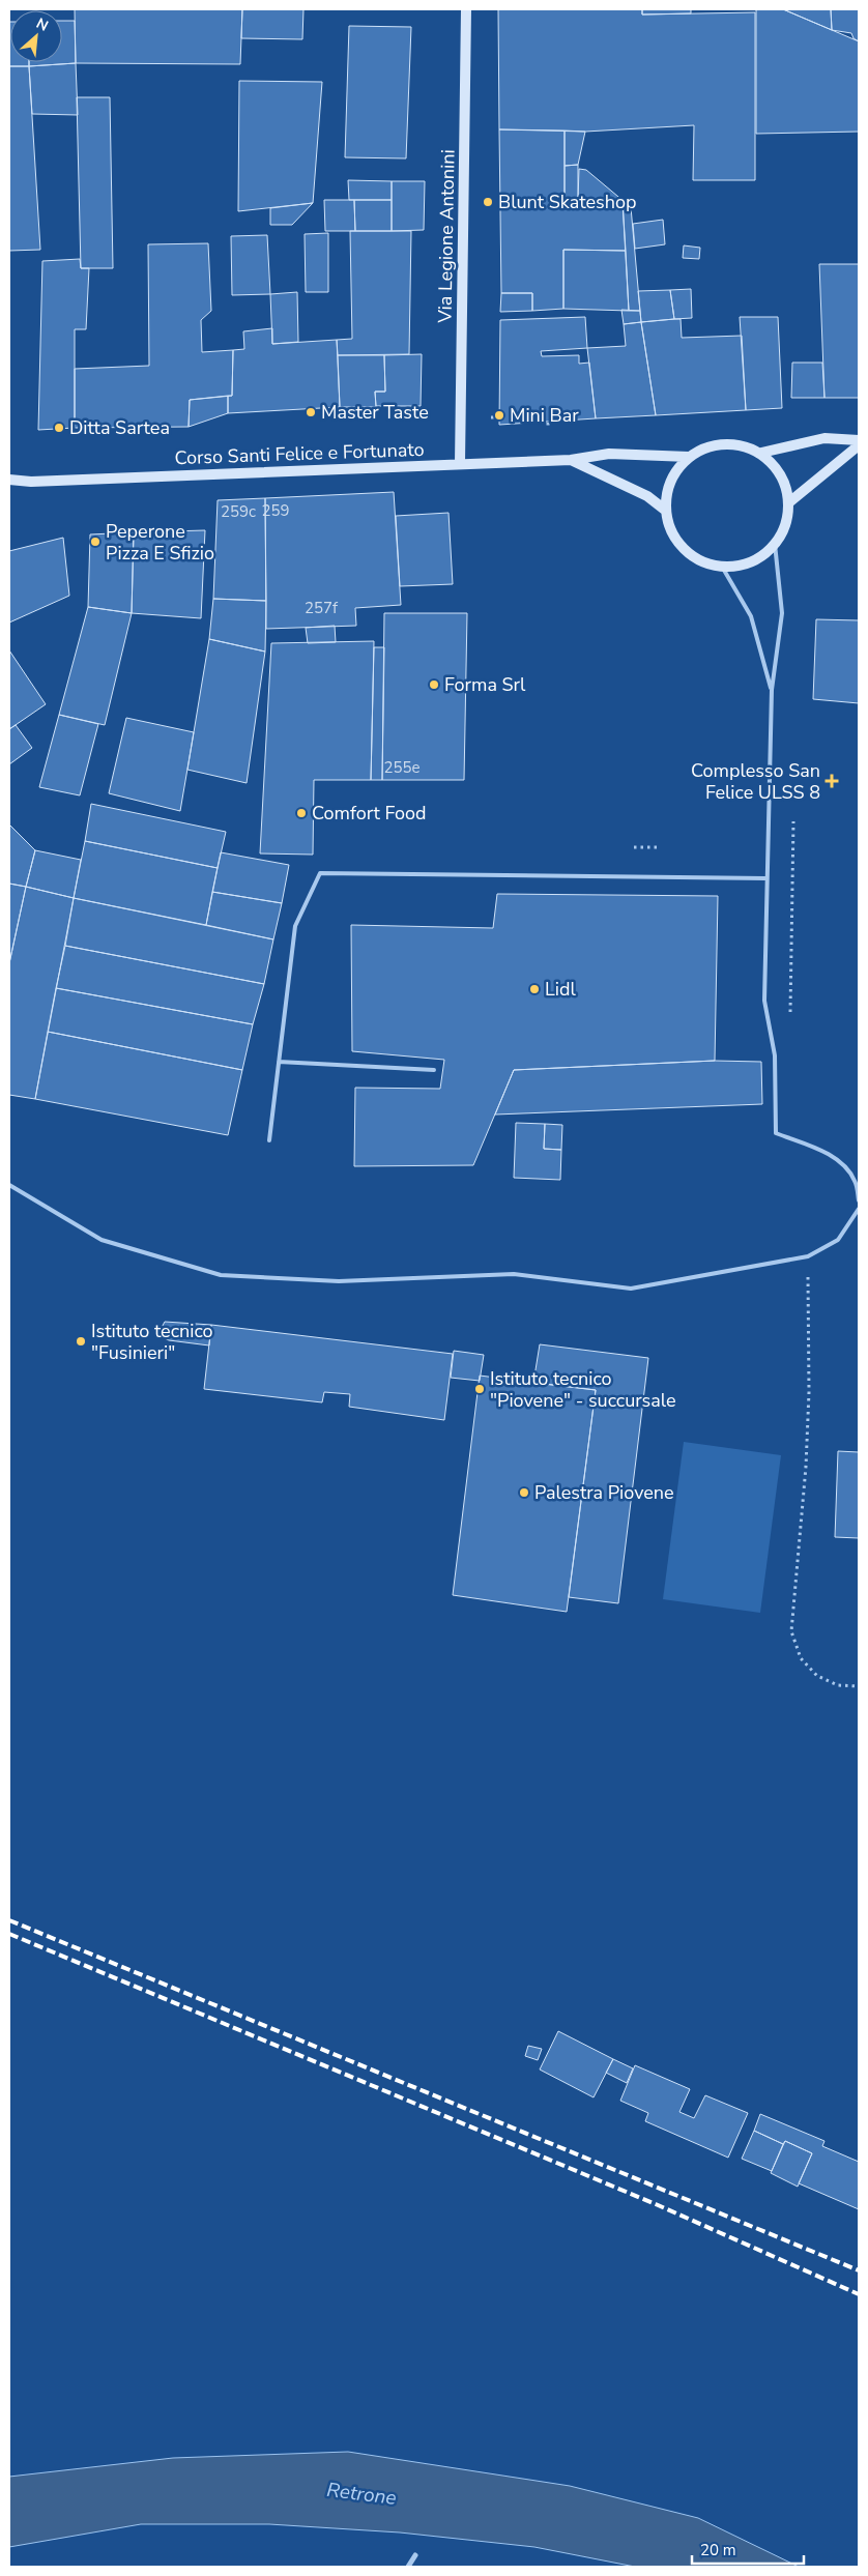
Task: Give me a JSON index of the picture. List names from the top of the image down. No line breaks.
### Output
{"streets":{"main road":["Via Legione Antonini","Corso Santi Felice e Fortunato"]},"crossings":[["Via Legione Antonini","Corso Santi Felice e Fortunato"]],"water":["Retrone"],"places":{"other":["Blunt Skateshop","Master Taste","Mini Bar","Ditta Sartea","Peperone Pizza E Sfizio","Forma Srl","Comfort Food","Lidl","Istituto tecnico \"Fusinieri\"","Istituto tecnico \"Piovene\" - succursale","Palestra Piovene"],"health":["Complesso San Felice ULSS 8"]},"house_numbers":["259","259c","257f","255e"],"scale_bar":"20 m","north":"top right"}
